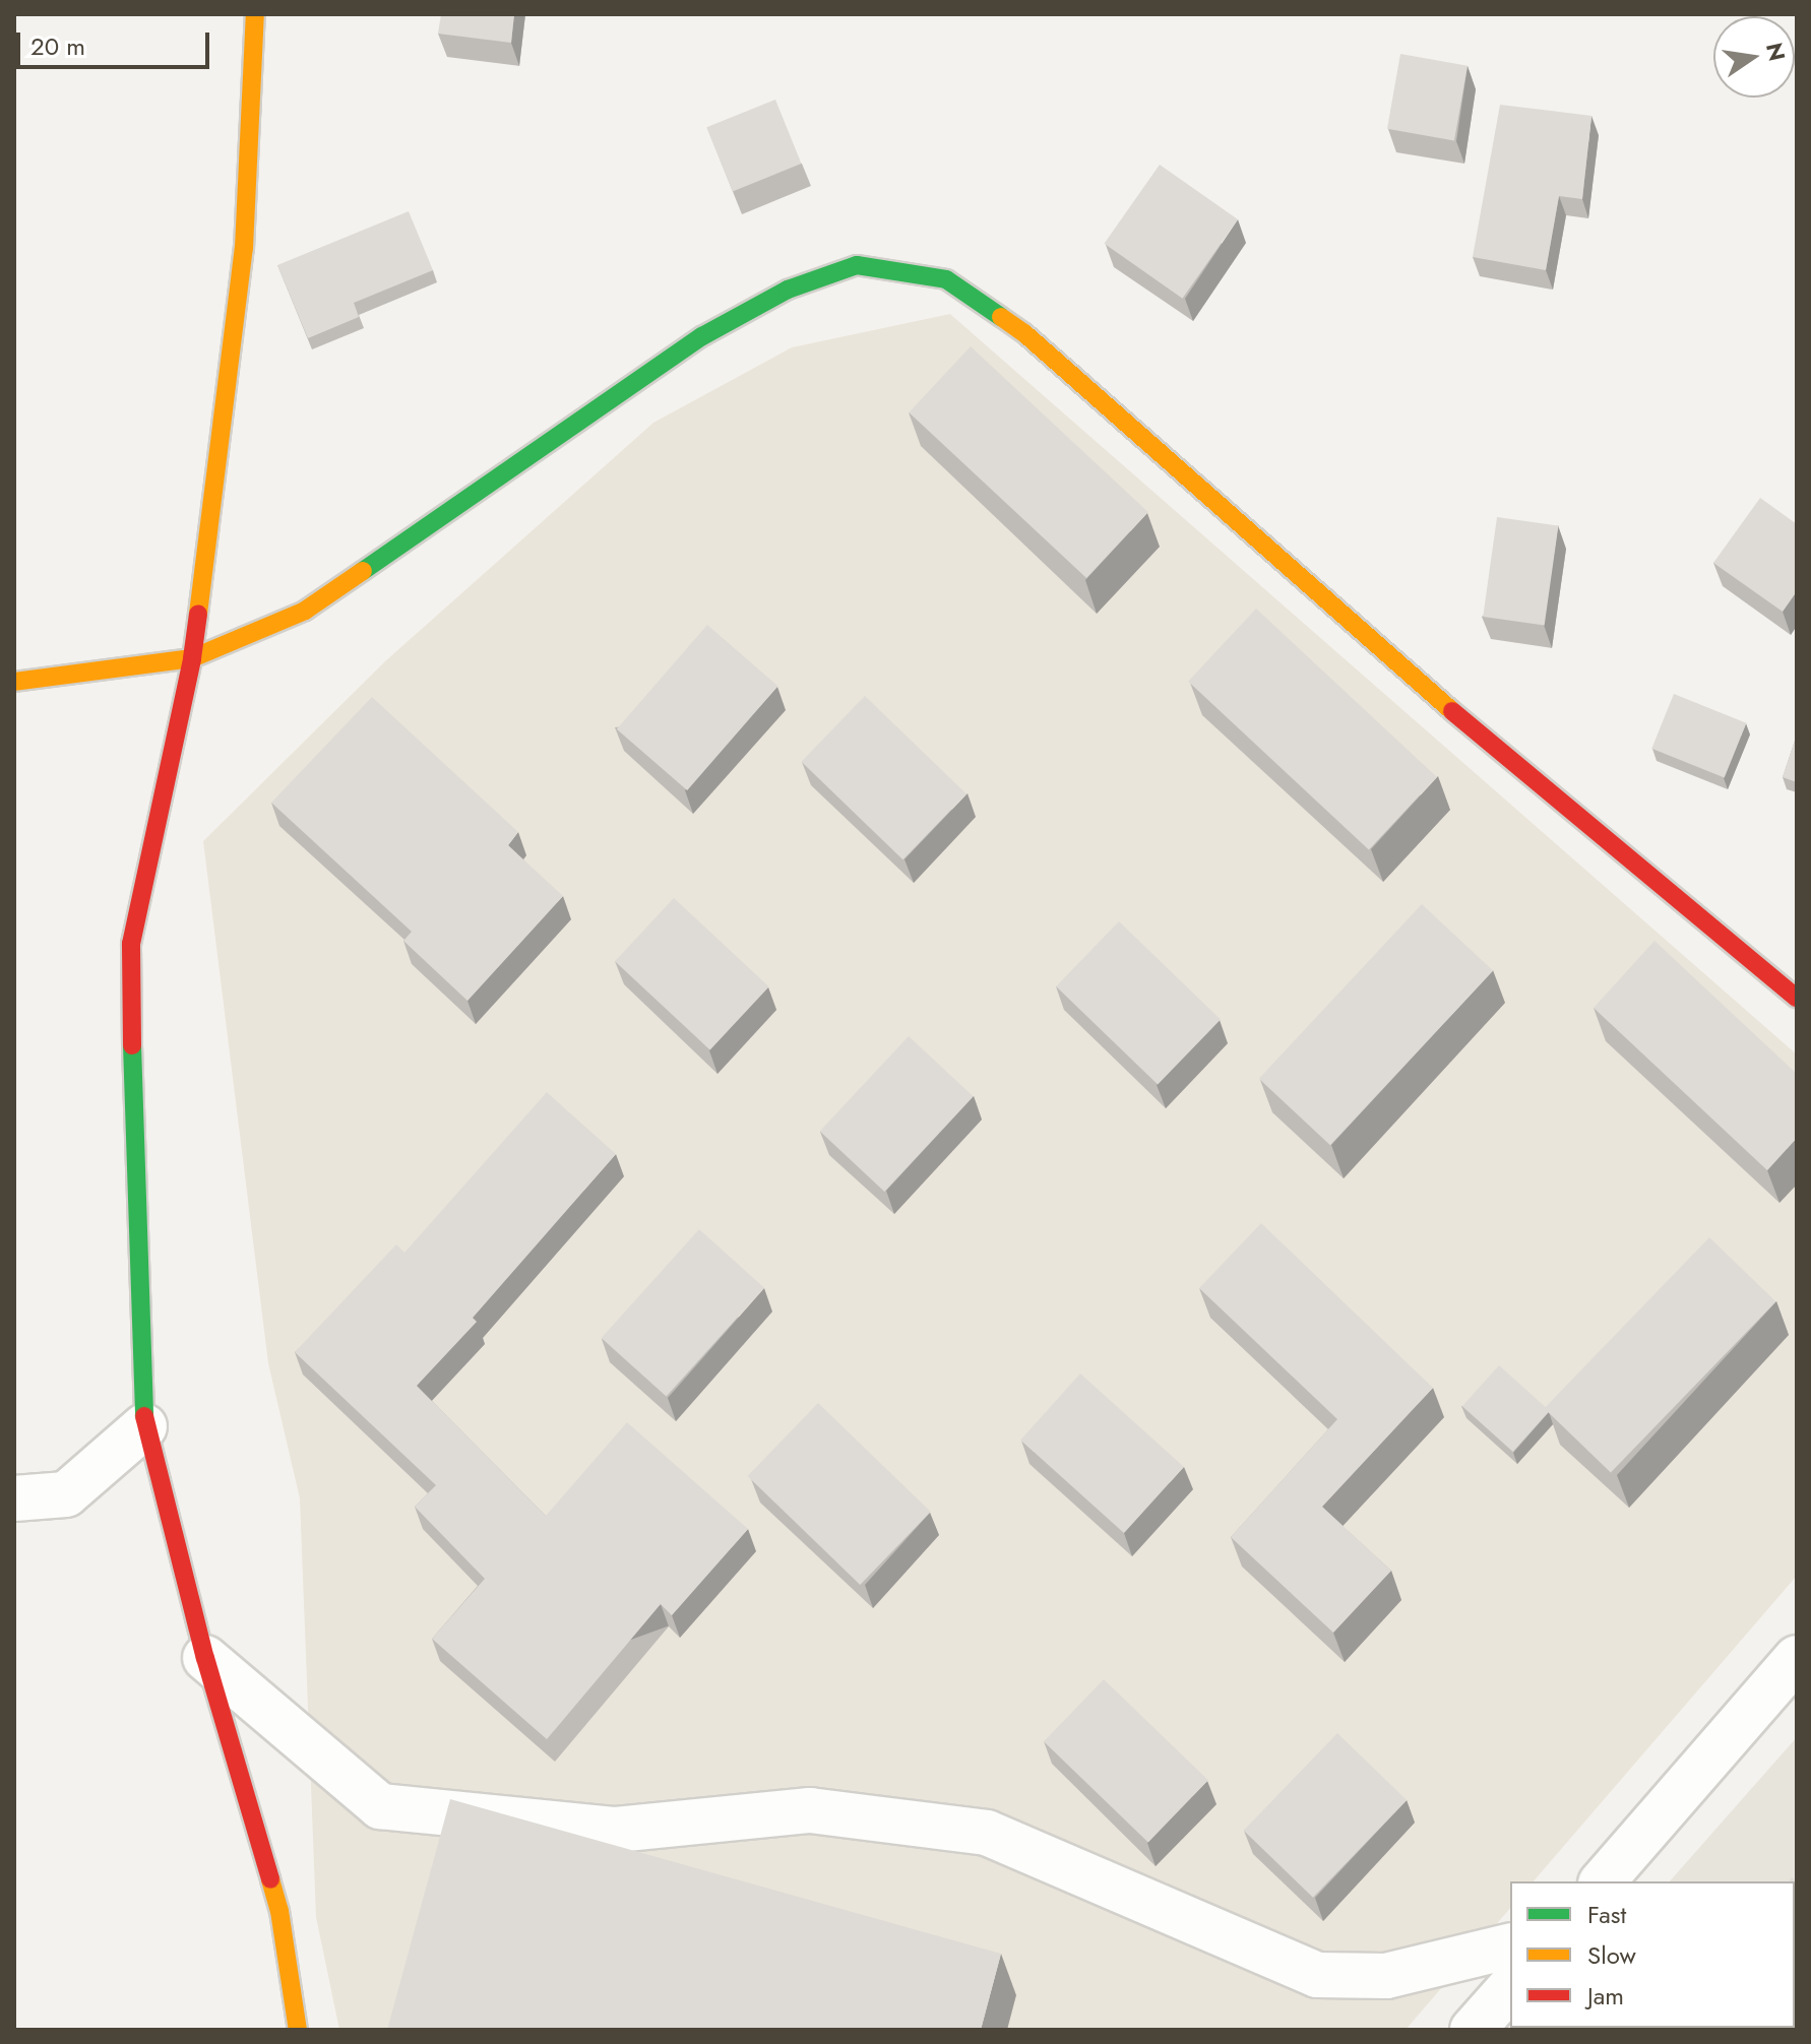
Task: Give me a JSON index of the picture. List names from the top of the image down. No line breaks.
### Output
{"legend":["Fast","Slow","Jam"],"scale_bar":"20 m","north":"right"}
